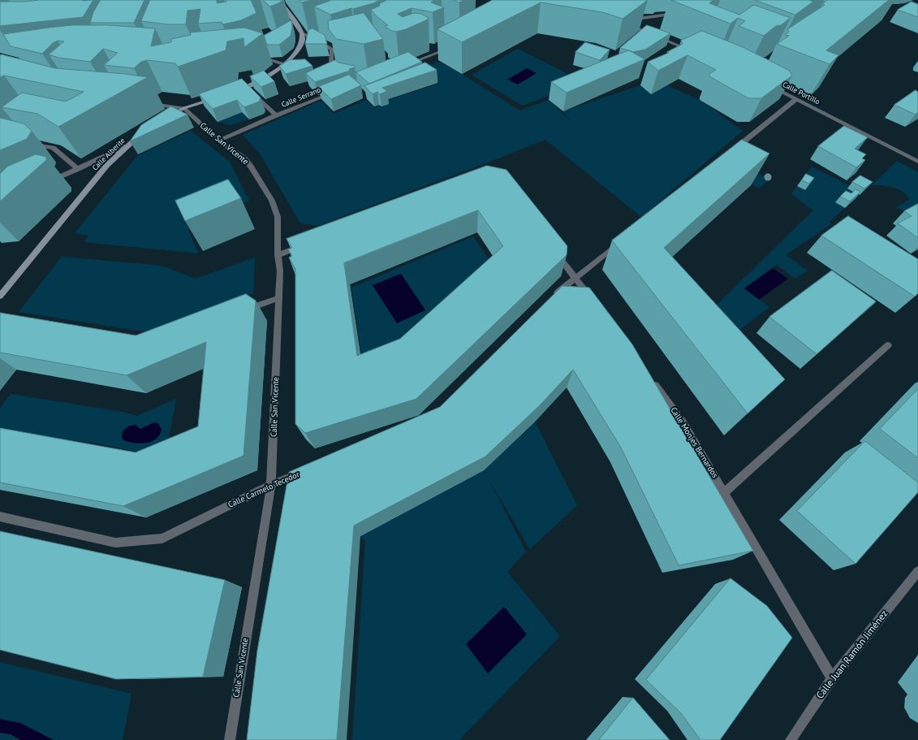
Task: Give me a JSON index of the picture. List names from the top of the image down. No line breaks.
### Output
{"streets":{"main road":["Calle Alberite"],"street":["Calle Portillo","Calle Serrano","Calle San Vicente","Calle Monjes Bernardos","Calle Carmelo Tecedor","Calle Juan Ramón Jiménez"]},"crossings":[["Calle San Vicente","Calle Carmelo Tecedor"],["Calle Monjes Bernardos","Calle Juan Ramón Jiménez"]]}
